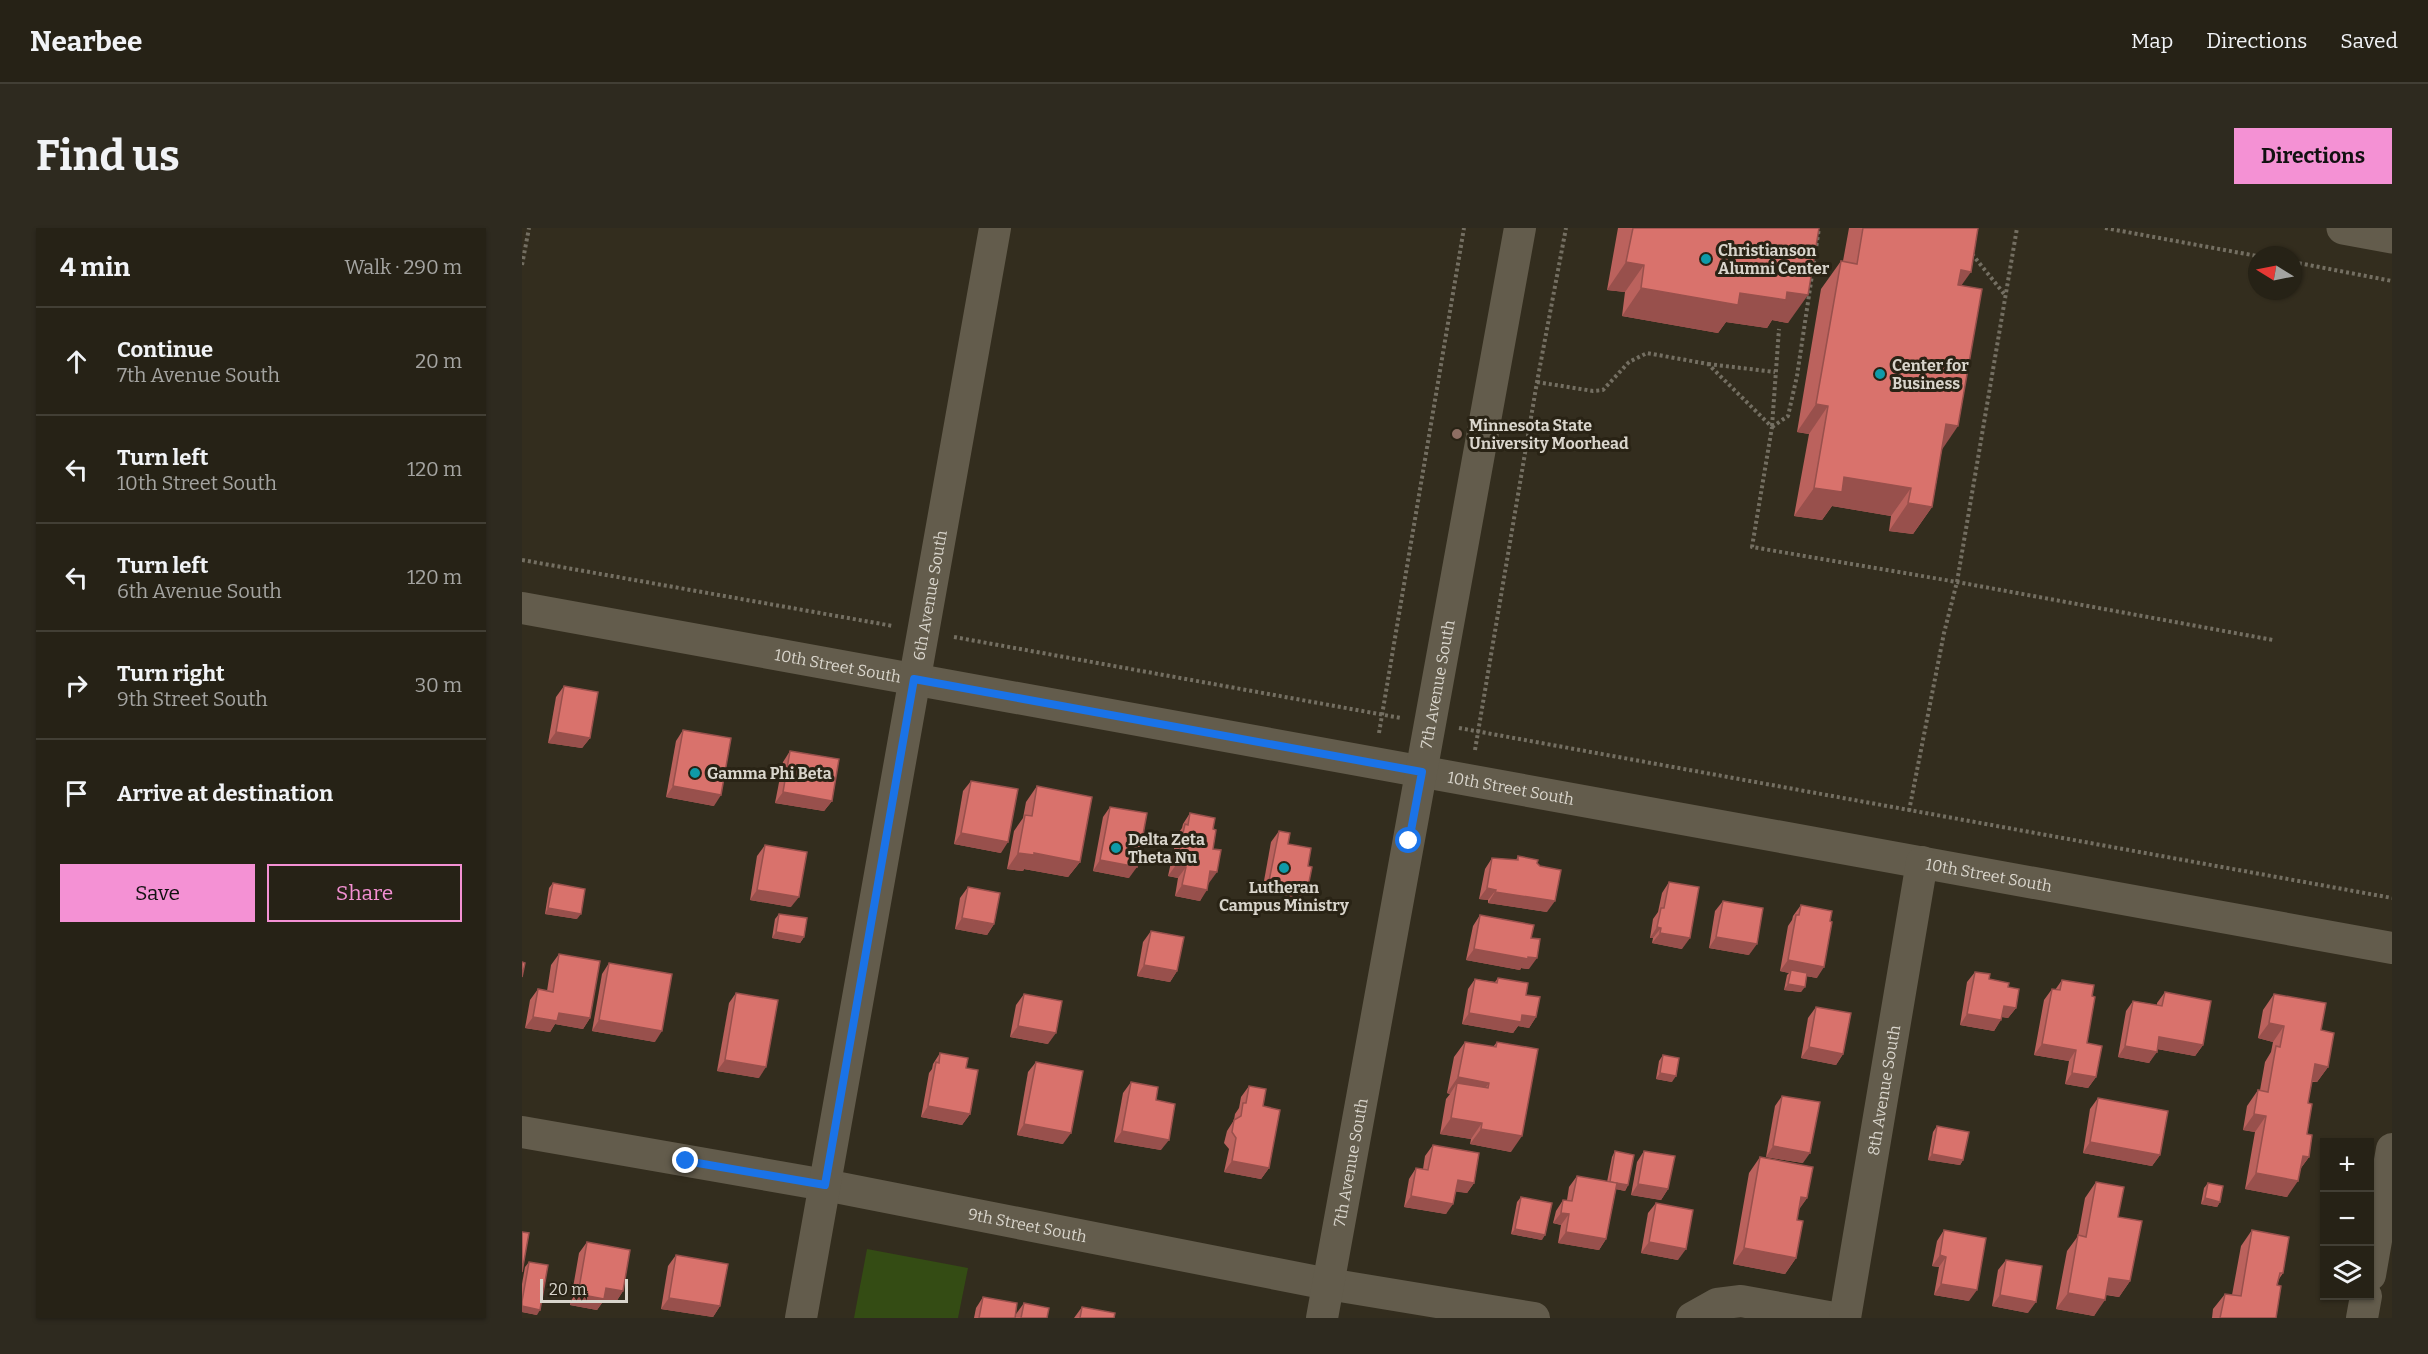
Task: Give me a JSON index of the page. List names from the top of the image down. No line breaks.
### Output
{"streets":{"street":["6th Avenue South","10th Street South","7th Avenue South","8th Avenue South","9th Street South"]},"crossings":[["6th Avenue South","10th Street South"],["6th Avenue South","9th Street South"],["10th Street South","7th Avenue South"],["10th Street South","8th Avenue South"],["7th Avenue South","9th Street South"]],"places":["Christianson Alumni Center","Center for Business","Minnesota State University Moorhead","Gamma Phi Beta","Delta Zeta Theta Nu","Lutheran Campus Ministry"],"scale_bar":"20 m","north":"left","page":{"header":"Nearbee","nav":["Map","Directions","Saved"],"buttons":["Directions",["Save","Share"]],"title":"Find us","heading":["4 min","Walk · 290 m"],"list":[["Continue","7th Avenue South","20 m"],["Turn left","10th Street South","120 m"],["Turn left","6th Avenue South","120 m"],["Turn right","9th Street South","30 m"],"Arrive at destination"],"map_buttons":["+","−"],"scale":"20 m"}}
